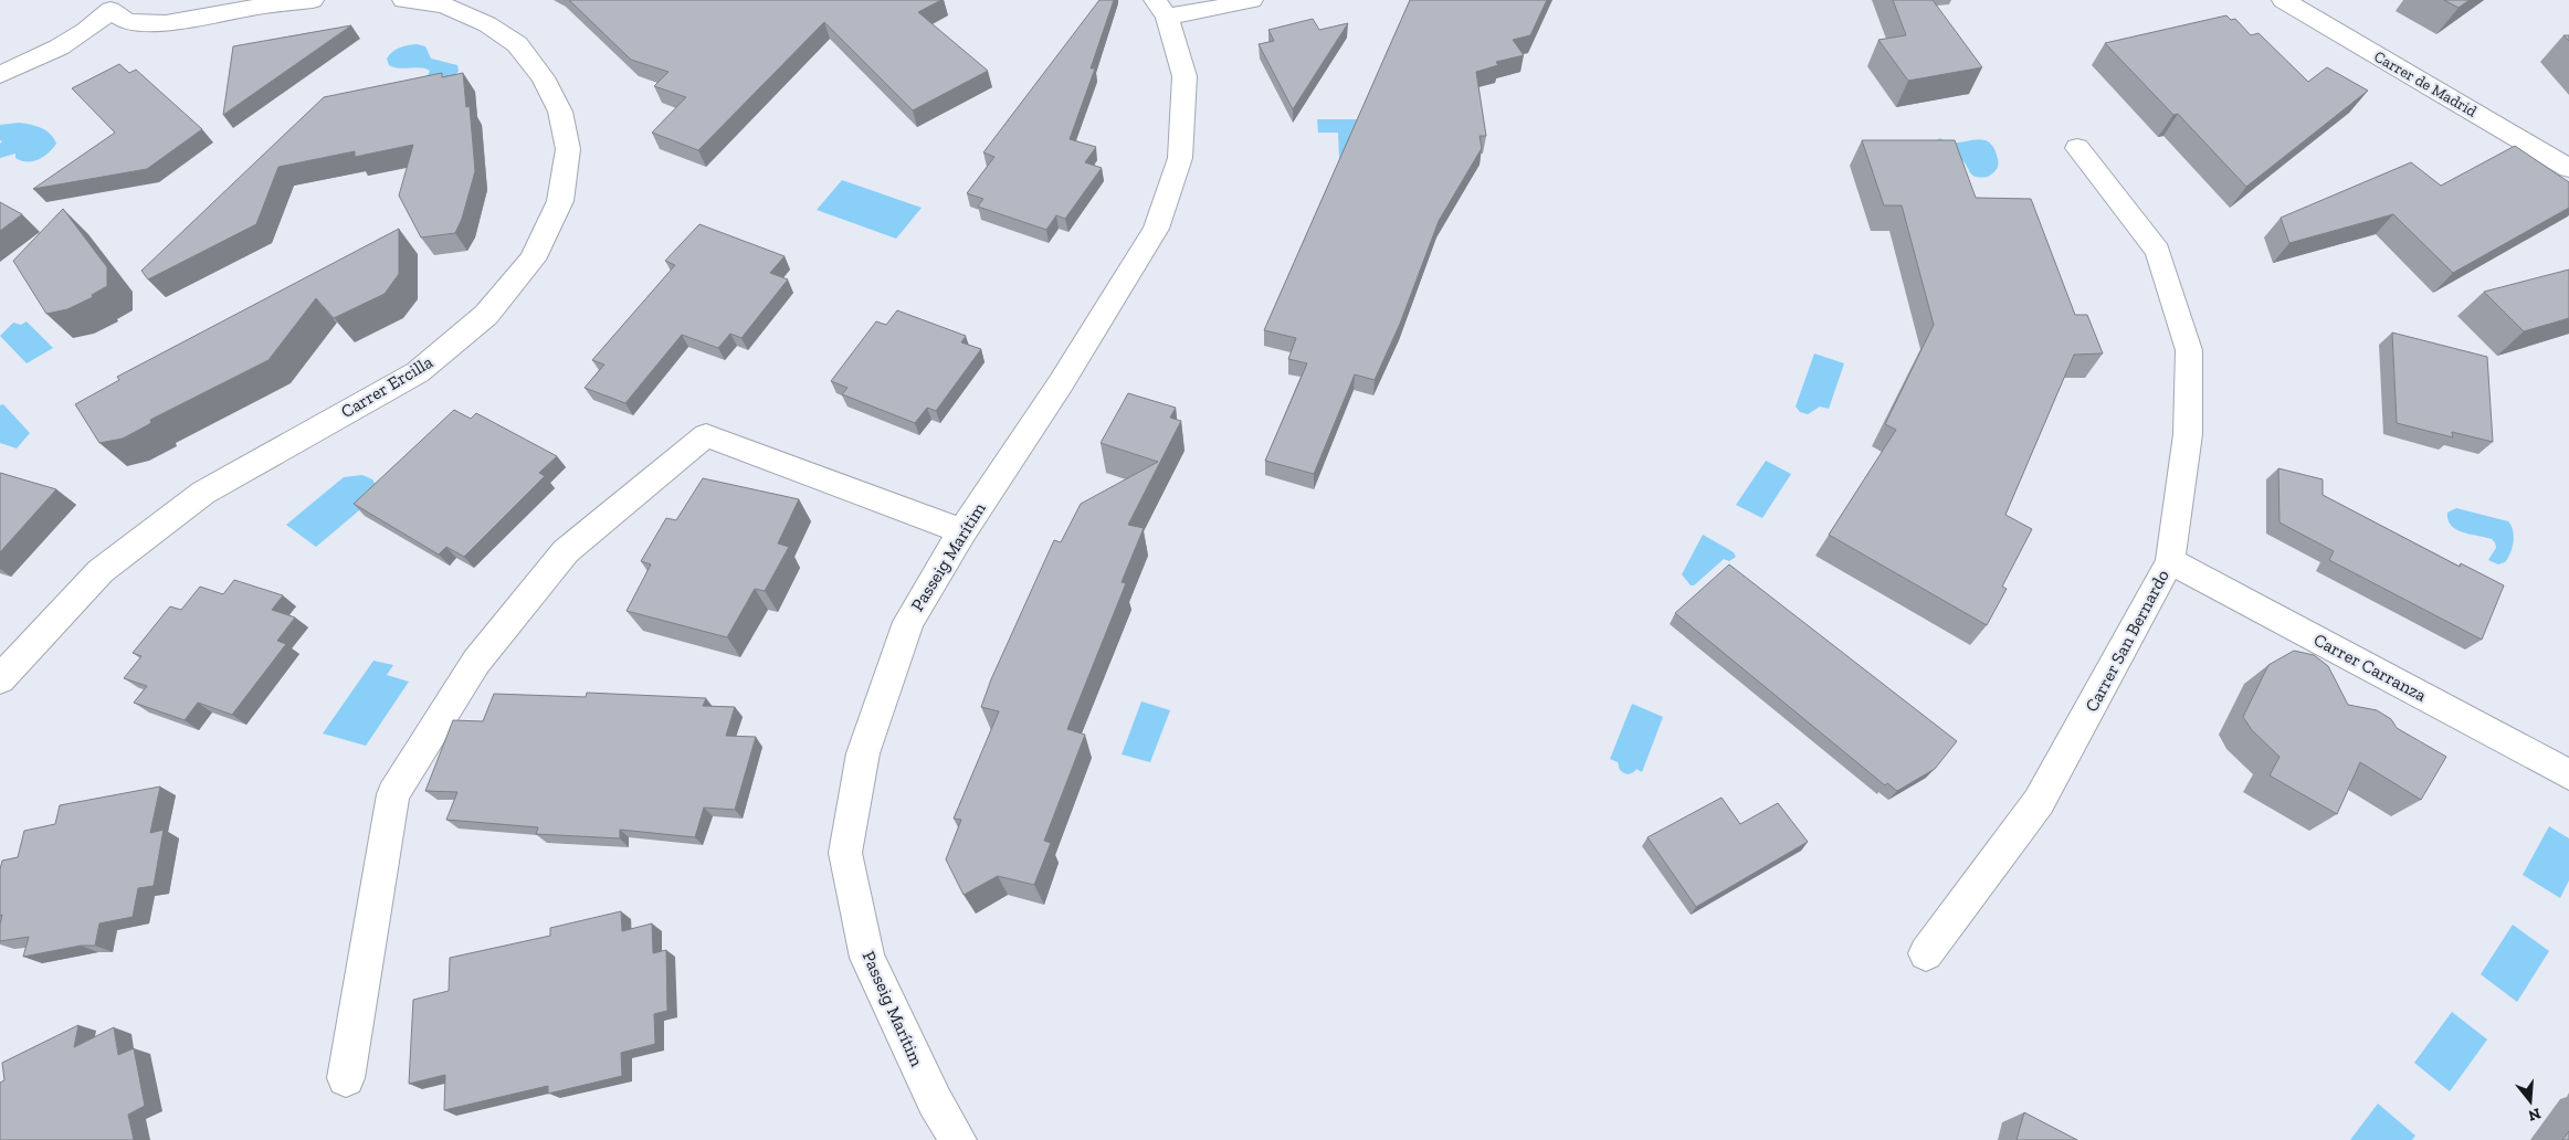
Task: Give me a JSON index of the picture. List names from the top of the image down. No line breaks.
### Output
{"streets":{"street":["Carrer de Madrid","Carrer Ercilla","Passeig Marítim","Carrer San Bernardo","Carrer Carranza"]},"crossings":[["Carrer San Bernardo","Carrer Carranza"]],"north":"bottom"}
